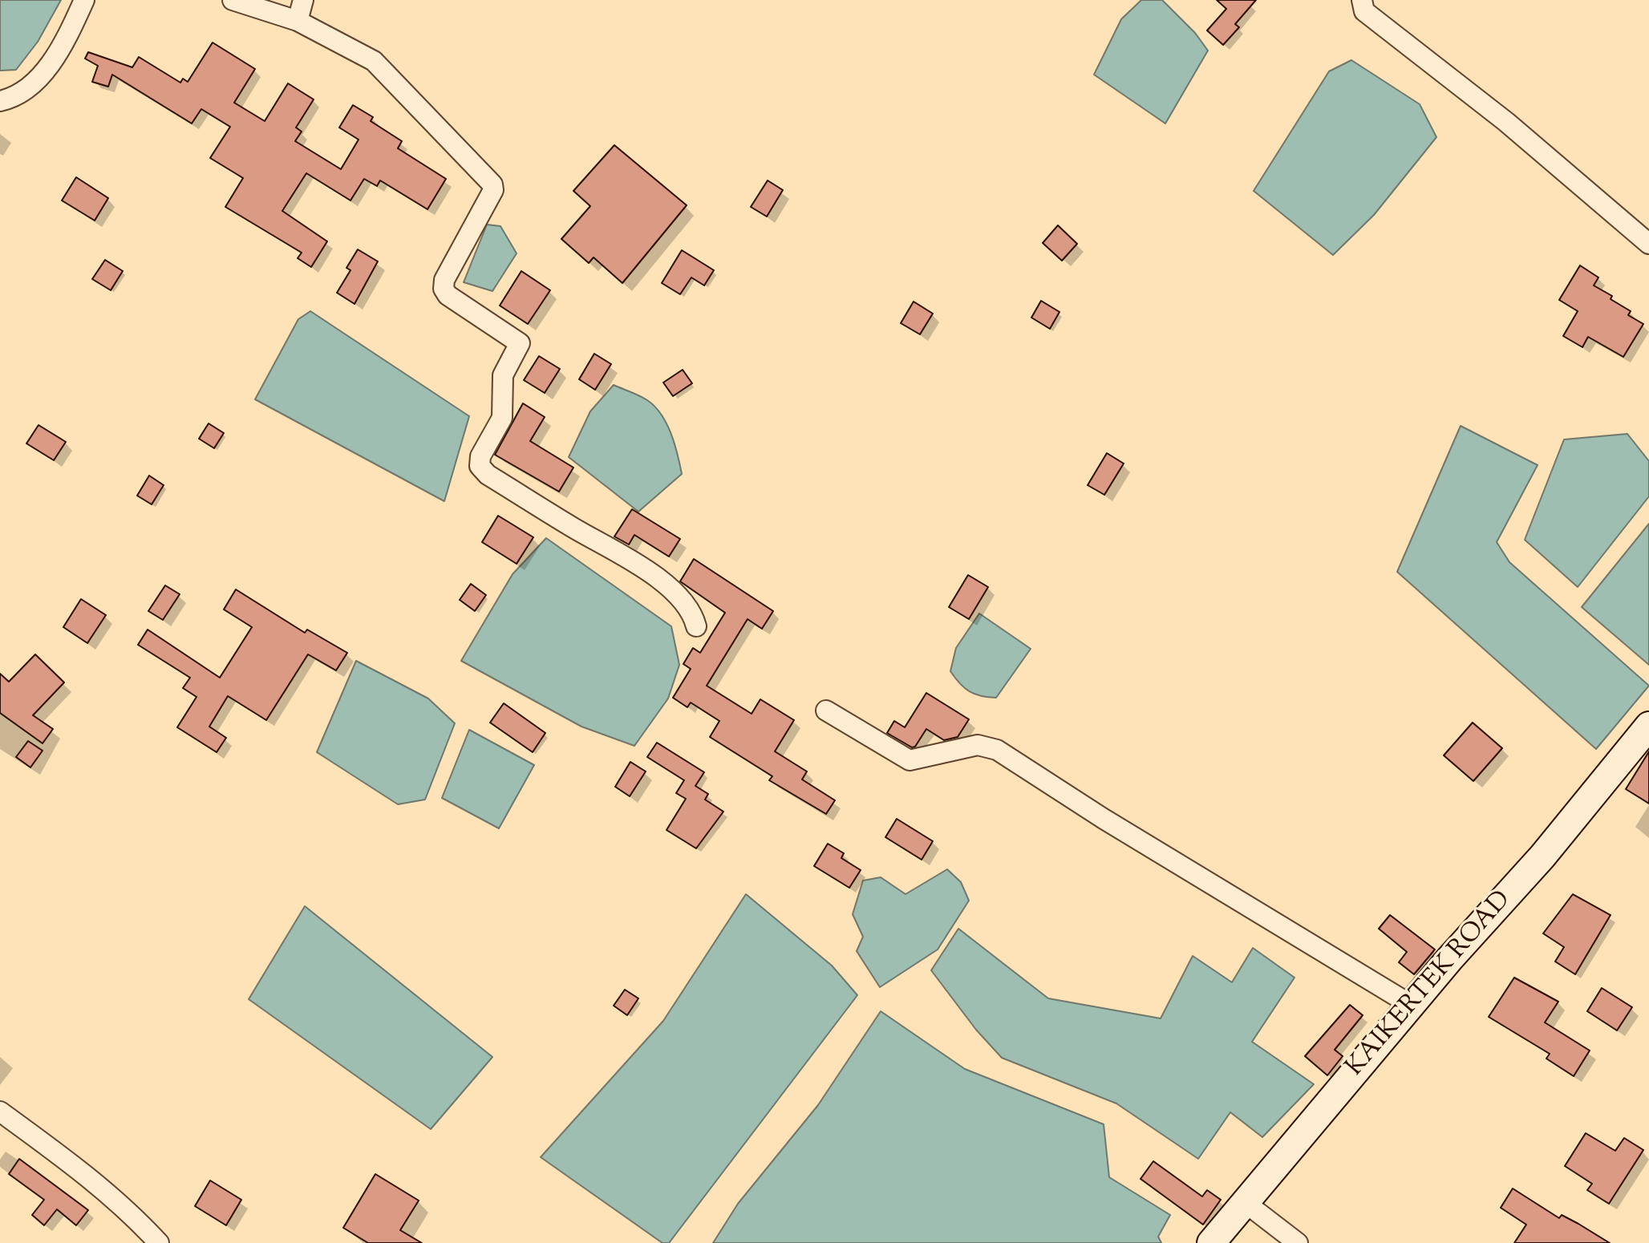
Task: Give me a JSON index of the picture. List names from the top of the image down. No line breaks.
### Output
{"streets":{"main road":["KAIKERTEK ROAD"]}}
